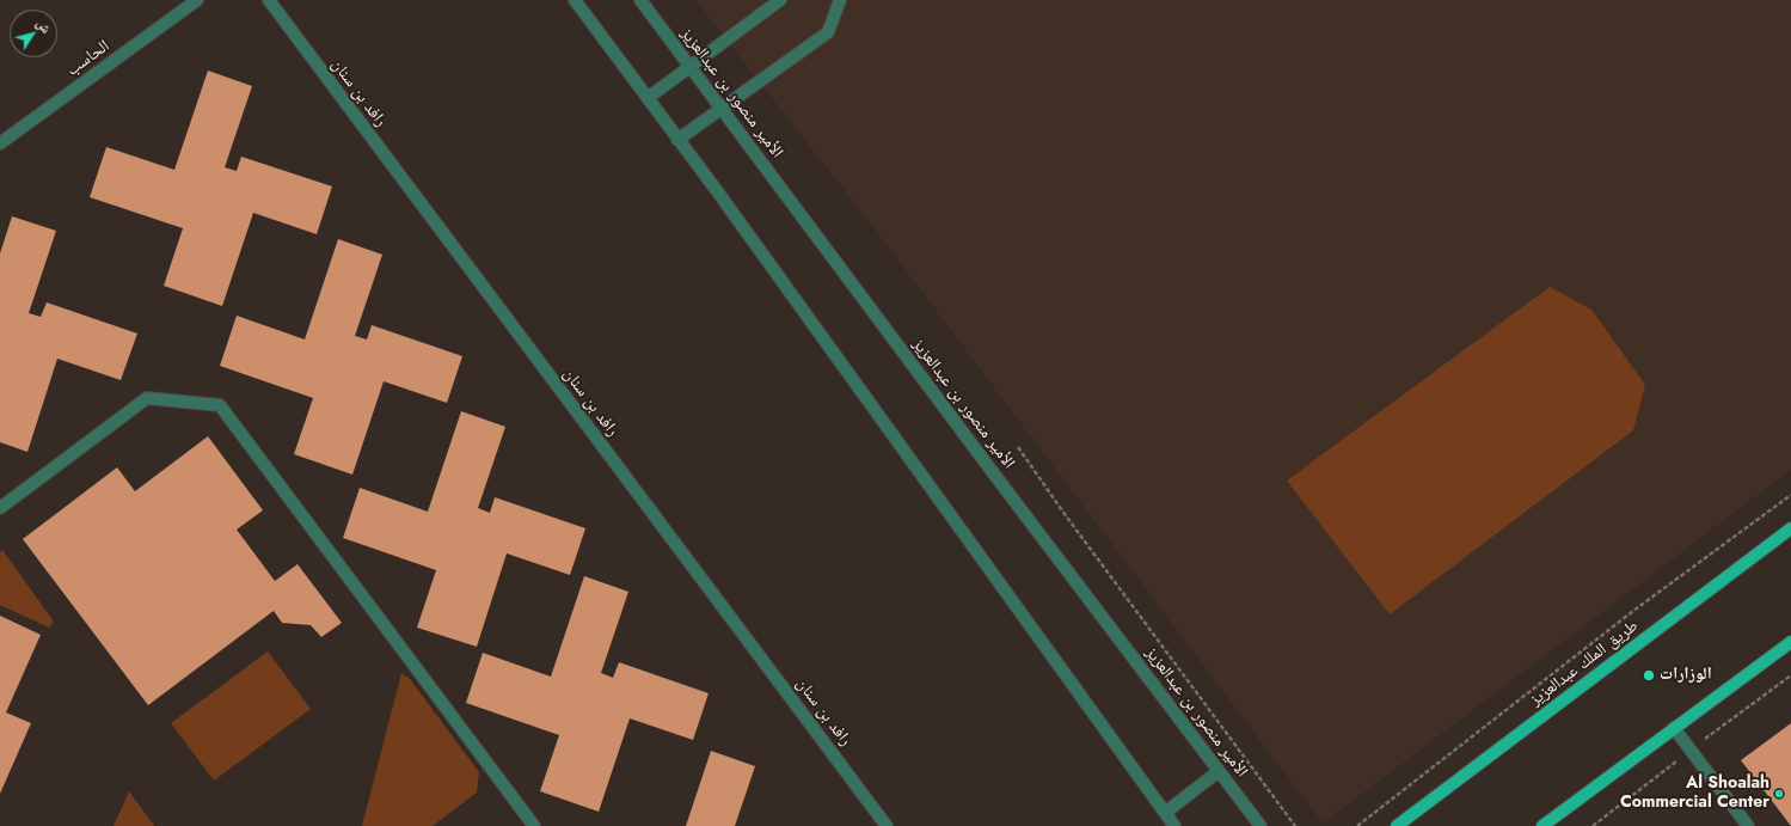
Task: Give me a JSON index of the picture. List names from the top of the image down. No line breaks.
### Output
{"streets":{"main road":["طريق الملك عبدالعزيز"],"street":["الحاسب","رافد بن سنان","الأمير منصور بن عبدالعزيز"]},"places":["الوزارات","Al Shoalah Commercial Center"],"north":"top right"}
